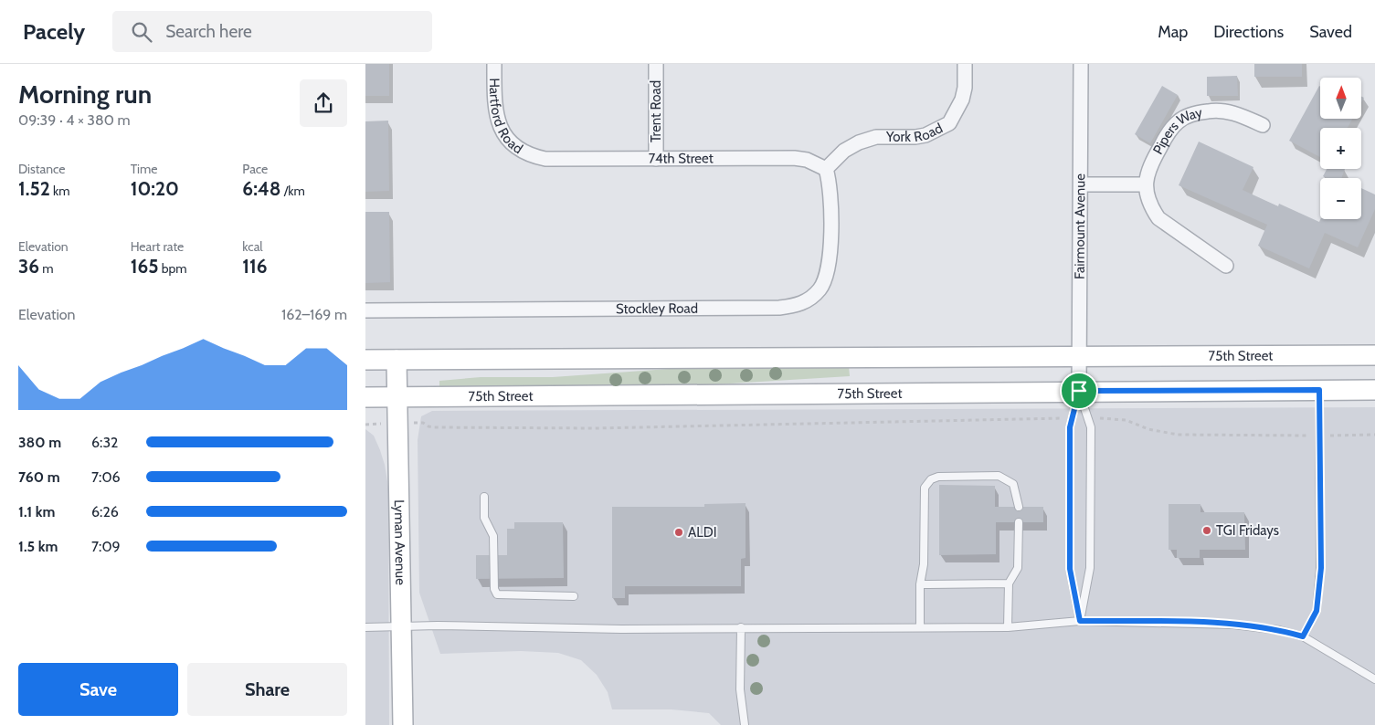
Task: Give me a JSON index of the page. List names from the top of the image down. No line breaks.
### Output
{"streets":{"main road":["75th Street","Lyman Avenue"],"street":["Trent Road","Hartford Road","York Road","Pipers Way","74th Street","Fairmount Avenue","Stockley Road"]},"crossings":[["Trent Road","74th Street"],["Hartford Road","74th Street"],["York Road","74th Street"],["York Road","Stockley Road"],["74th Street","Stockley Road"],["Fairmount Avenue","75th Street"],["75th Street","Lyman Avenue"]],"places":["TGI Fridays","ALDI"],"north":"top","page":{"header":"Pacely","search":"Search here","nav":["Map","Directions","Saved"],"heading":["Morning run","09:39 · 4 × 380 m"],"map_buttons":["+","−"],"stats":[["Distance","1.52 km"],["Time","10:20"],["Pace","6:48 /km"],["Elevation","36 m"],["Heart rate","165 bpm"],["kcal","116"]],"chart":["Elevation","162–169 m"],"list":[{"name":"380 m","note":"6:32"},{"name":"760 m","note":"7:06"},{"name":"1.1 km","note":"6:26"},{"name":"1.5 km","note":"7:09"}],"buttons":["Save","Share"]}}
